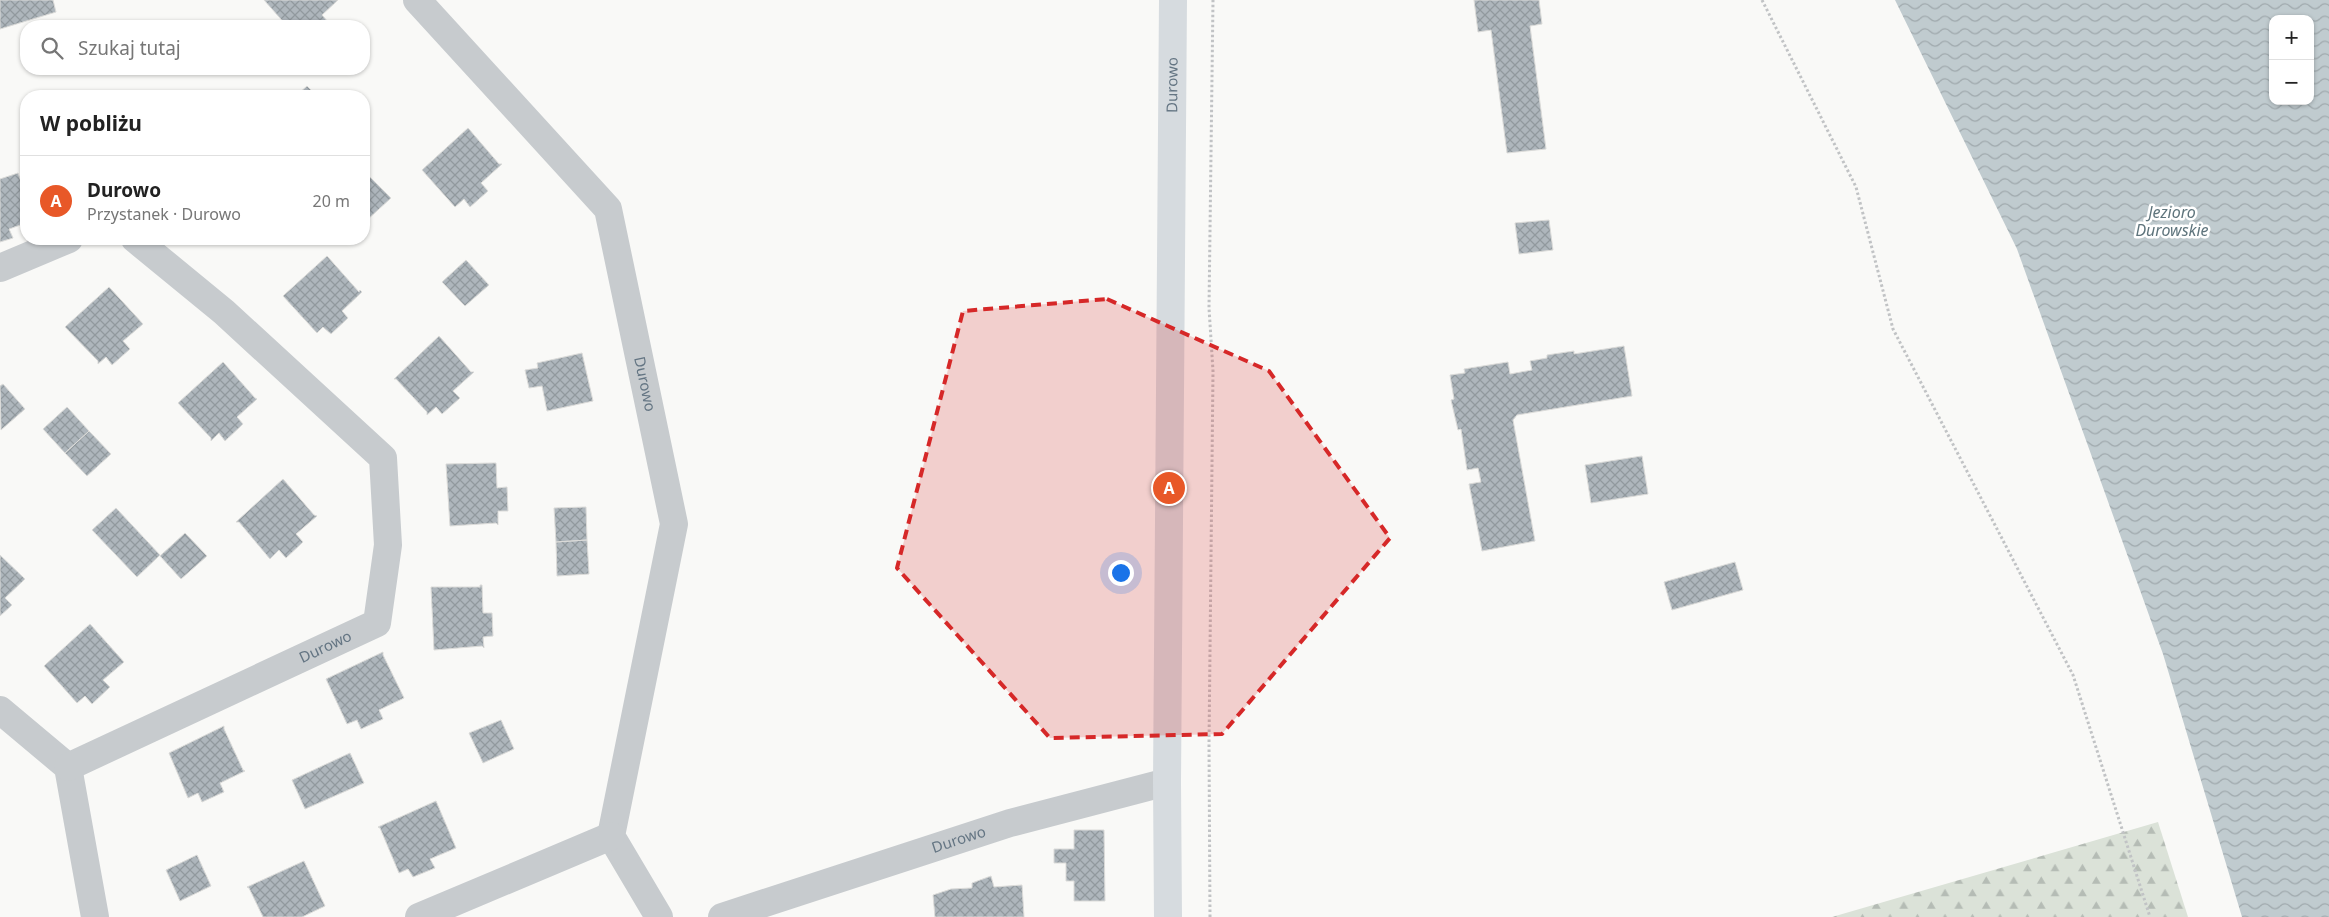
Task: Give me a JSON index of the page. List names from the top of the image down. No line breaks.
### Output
{"streets":{"main road":["Durowo"]},"water":["Jezioro Durowskie"],"page":{"map_buttons":["+","−"],"search":"Szukaj tutaj","heading":"W pobliżu","list":[{"mark":"A","name":"Durowo","note":"Przystanek · Durowo","value":"20 m"}],"pins":"A"}}
